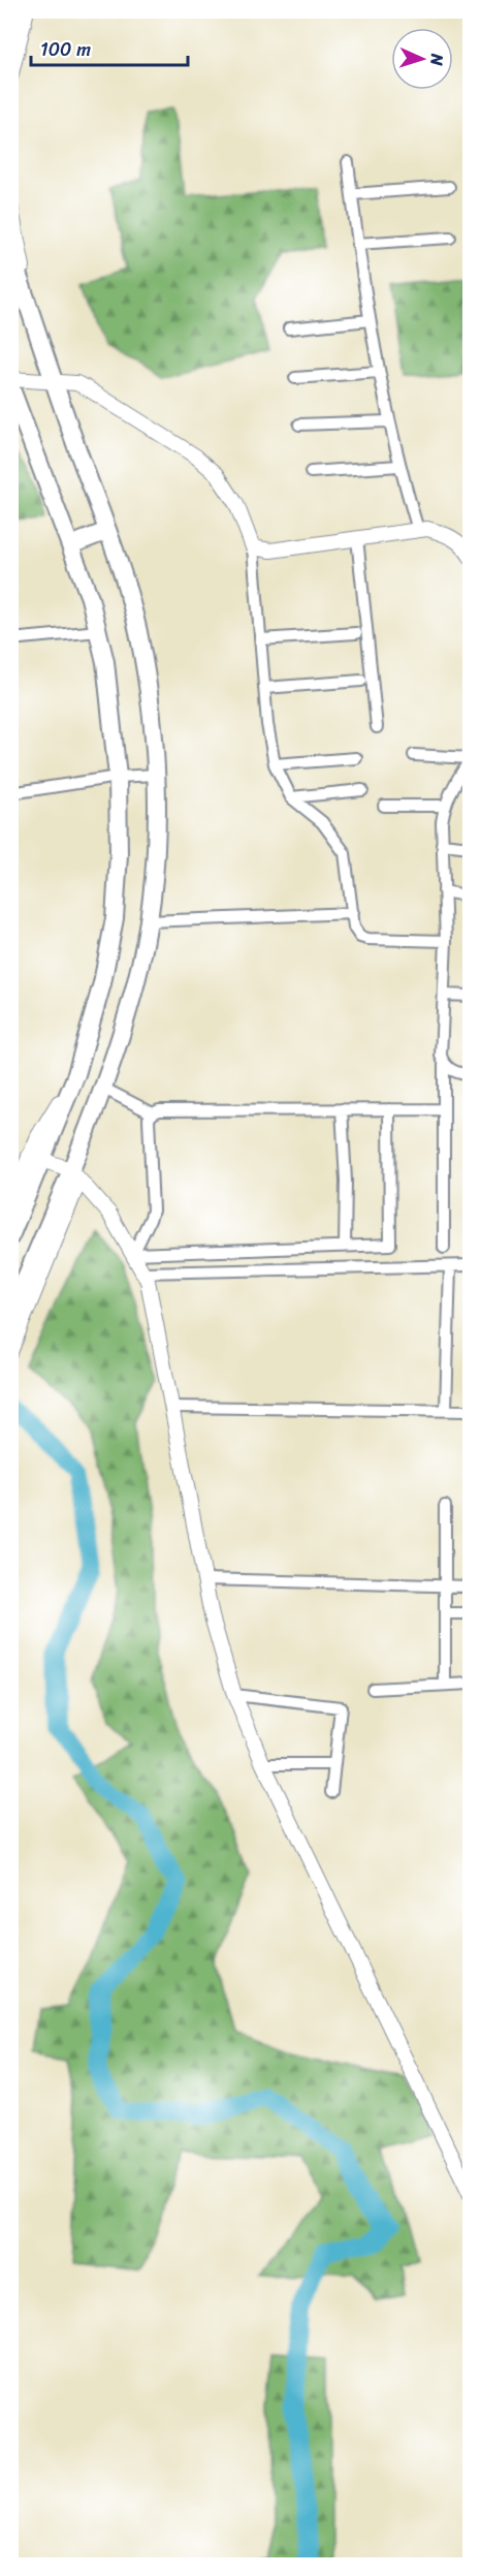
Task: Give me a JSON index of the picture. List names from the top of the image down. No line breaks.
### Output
{"scale_bar":"100 m","north":"right"}
